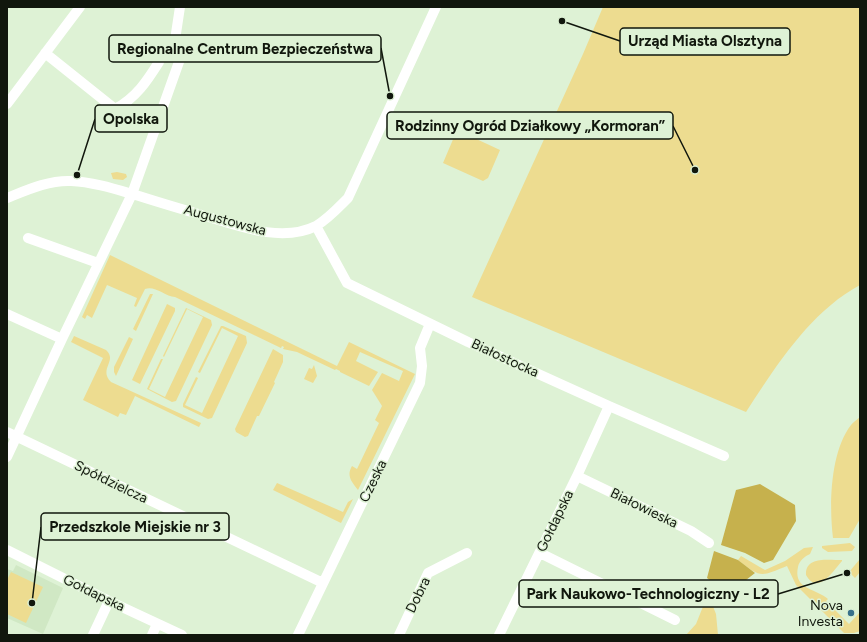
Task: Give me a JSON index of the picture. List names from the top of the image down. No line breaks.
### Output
{"streets":{"street":["Augustowska","Białostocka","Czeska","Spółdzielcza","Białowieska","Gołdapska","Dobra"]},"crossings":[["Augustowska","Białostocka"],["Białostocka","Czeska"],["Białostocka","Gołdapska"],["Czeska","Spółdzielcza"],["Białowieska","Gołdapska"]],"places":["Urząd Miasta Olsztyna","Regionalne Centrum Bezpieczeństwa","Rodzinny Ogród Działkowy „Kormoran”","Opolska","Park Naukowo-Technologiczny - L2","Przedszkole Miejskie nr 3","Nova Investa"]}
